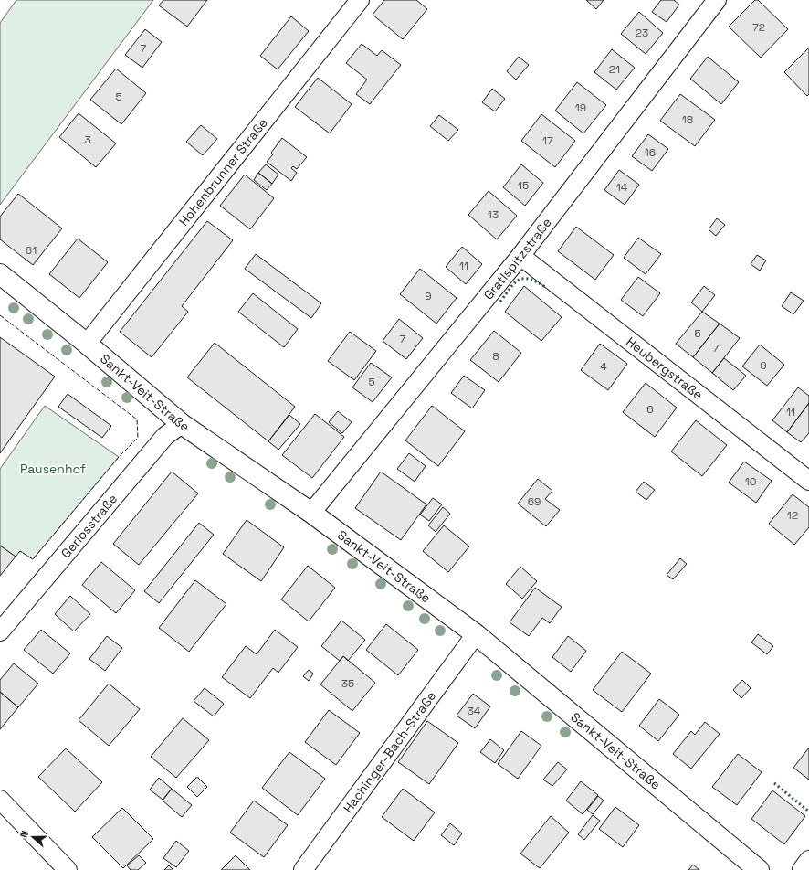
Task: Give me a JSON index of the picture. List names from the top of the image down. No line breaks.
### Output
{"streets":{"street":["Hohenbrunner Straße","Gratlspitzstraße","Heubergstraße","Sankt-Veit-Straße","Gerlosstraße","Hachinger-Bach-Straße"]},"crossings":[["Hohenbrunner Straße","Sankt-Veit-Straße"],["Gratlspitzstraße","Heubergstraße"],["Gratlspitzstraße","Sankt-Veit-Straße"],["Sankt-Veit-Straße","Gerlosstraße"],["Sankt-Veit-Straße","Hachinger-Bach-Straße"]],"parks":["Pausenhof"],"house_numbers":["72","23","7","21","5","19","18","3","17","16","15","14","13","61","11","9","5","7","7","8","9","4","5","6","11","10","69","12","35","34"],"north":"left"}
